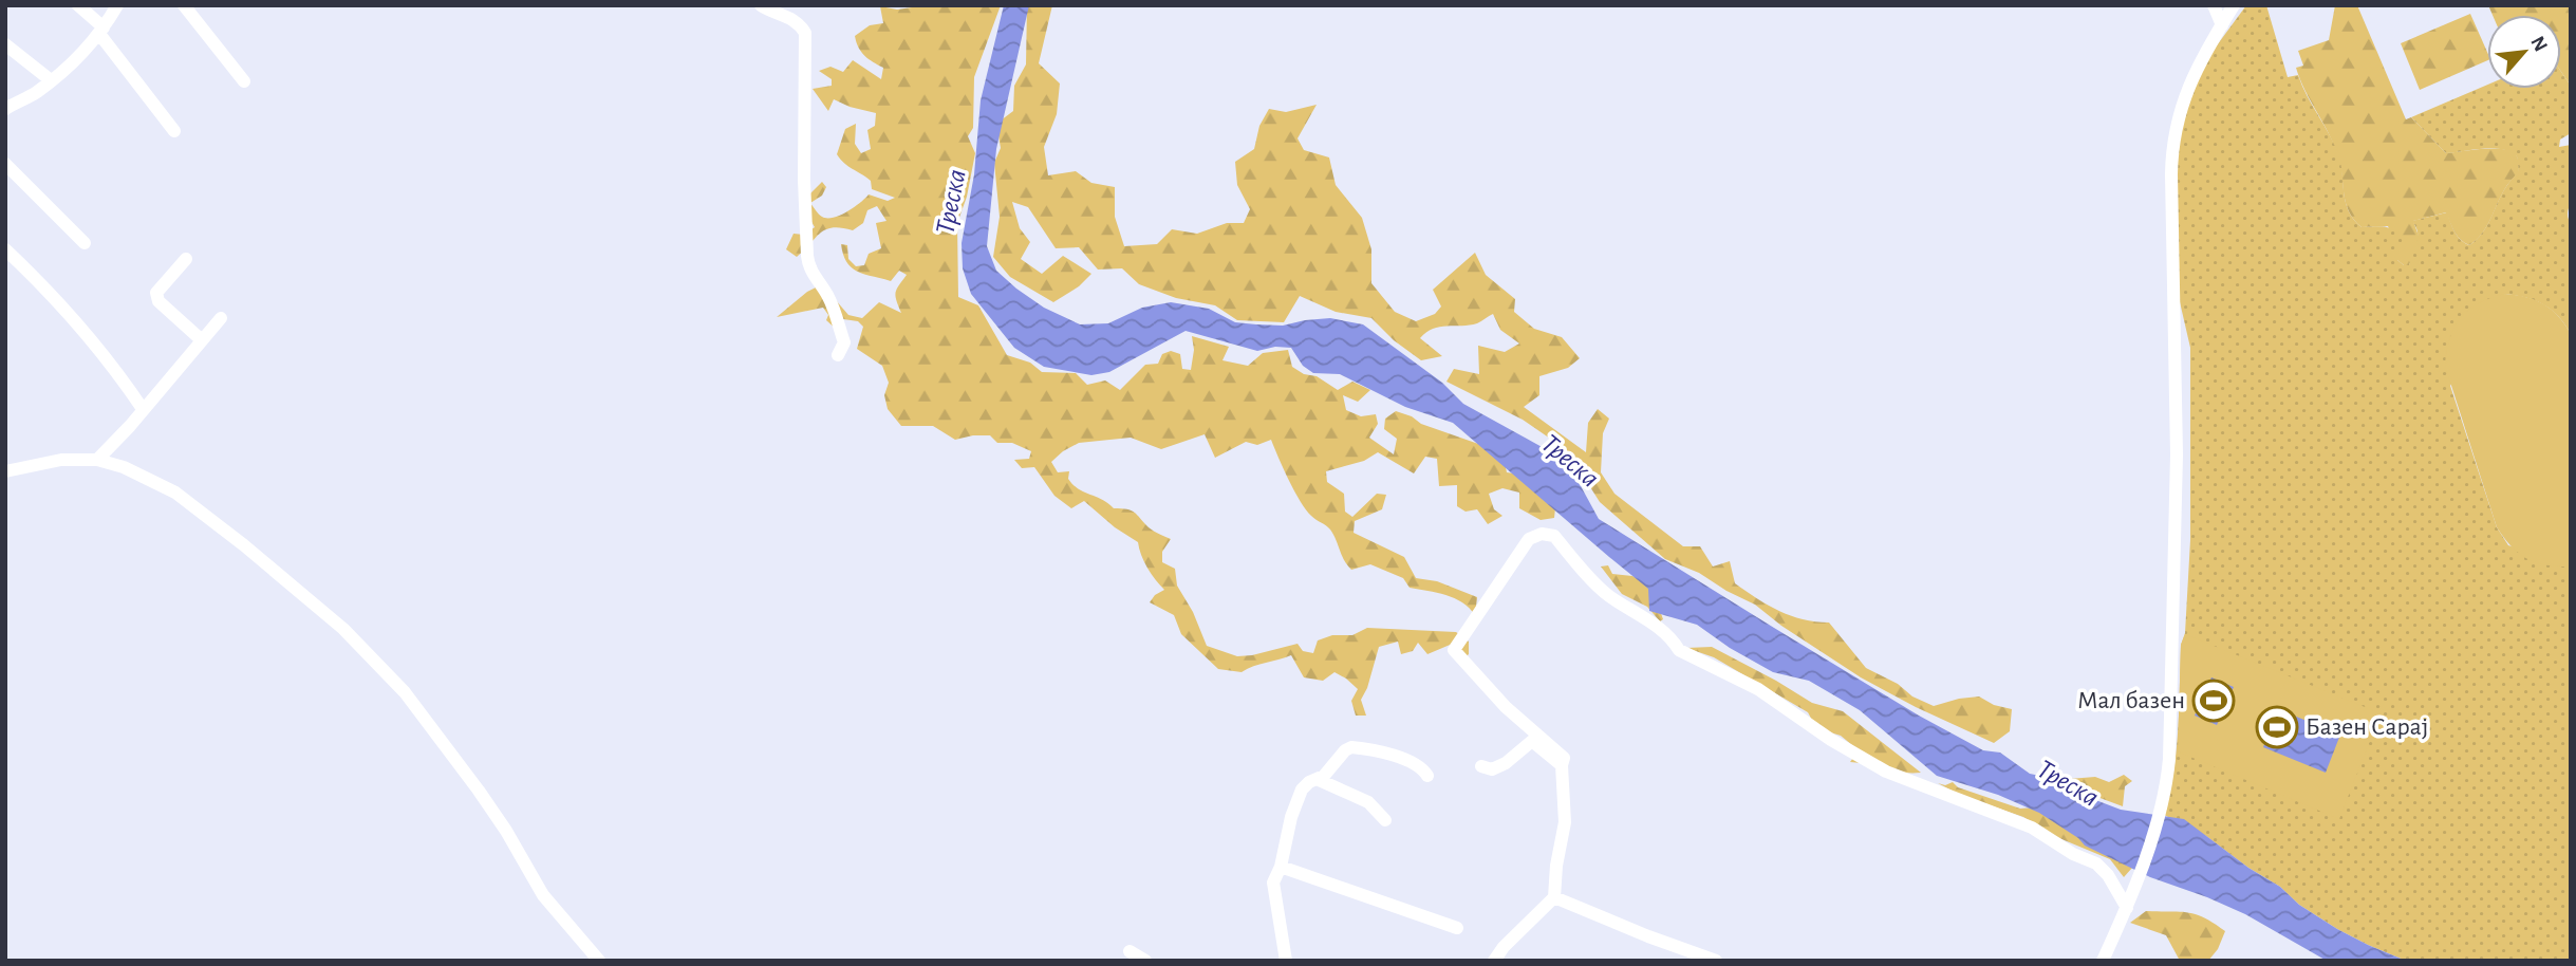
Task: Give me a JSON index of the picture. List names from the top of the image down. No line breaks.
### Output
{"water":["Треска"],"places":{"sports":["Мал базен","Базен Сарај"]},"north":"top right"}
